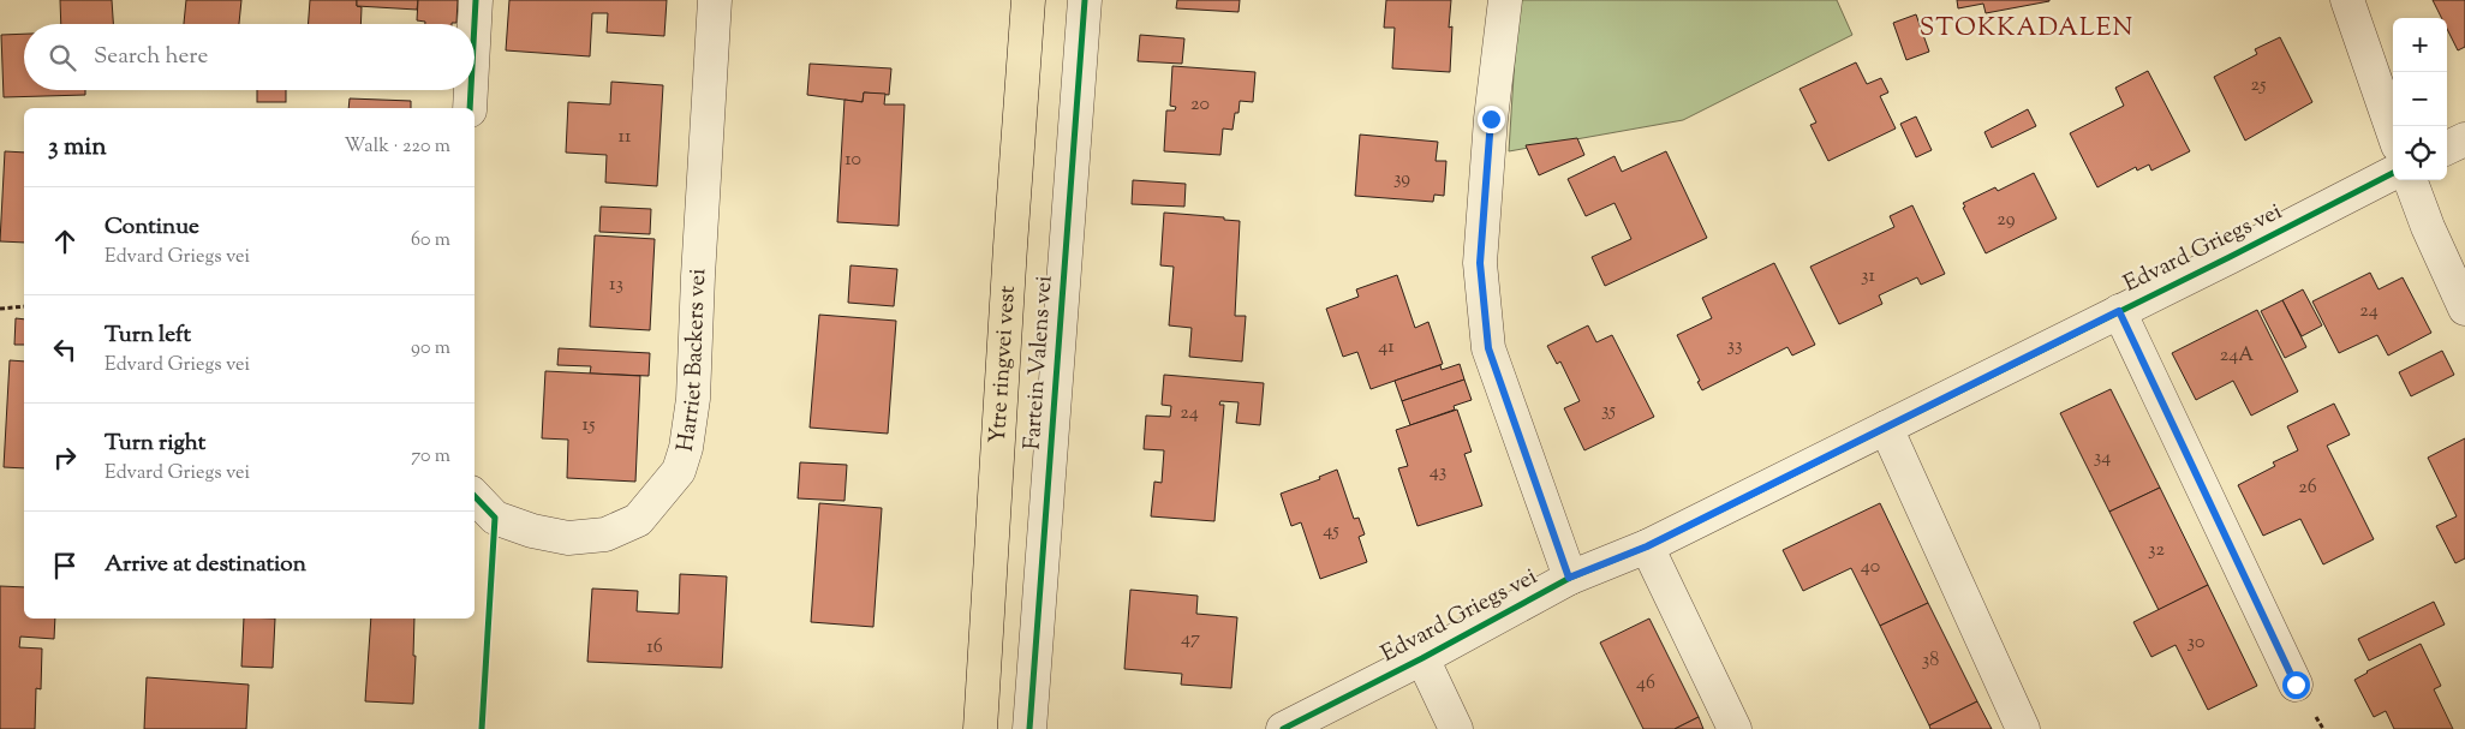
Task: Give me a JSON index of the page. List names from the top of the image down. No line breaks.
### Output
{"streets":{"main road":["Ytre ringvei vest"],"street":["Edvard Griegs vei","Harriet Backers vei","Fartein Valens vei"]},"districts":["STOKKADALEN"],"house_numbers":["25","20","11","10","39","29","31","13","24","33","41","24A","35","24","15","34","43","26","45","32","40","47","30","16","38","46"],"page":{"map_buttons":["+","−"],"search":"Search here","heading":["3 min","Walk · 220 m"],"list":[["Continue","Edvard Griegs vei","60 m"],["Turn left","Edvard Griegs vei","90 m"],["Turn right","Edvard Griegs vei","70 m"],"Arrive at destination"]}}
